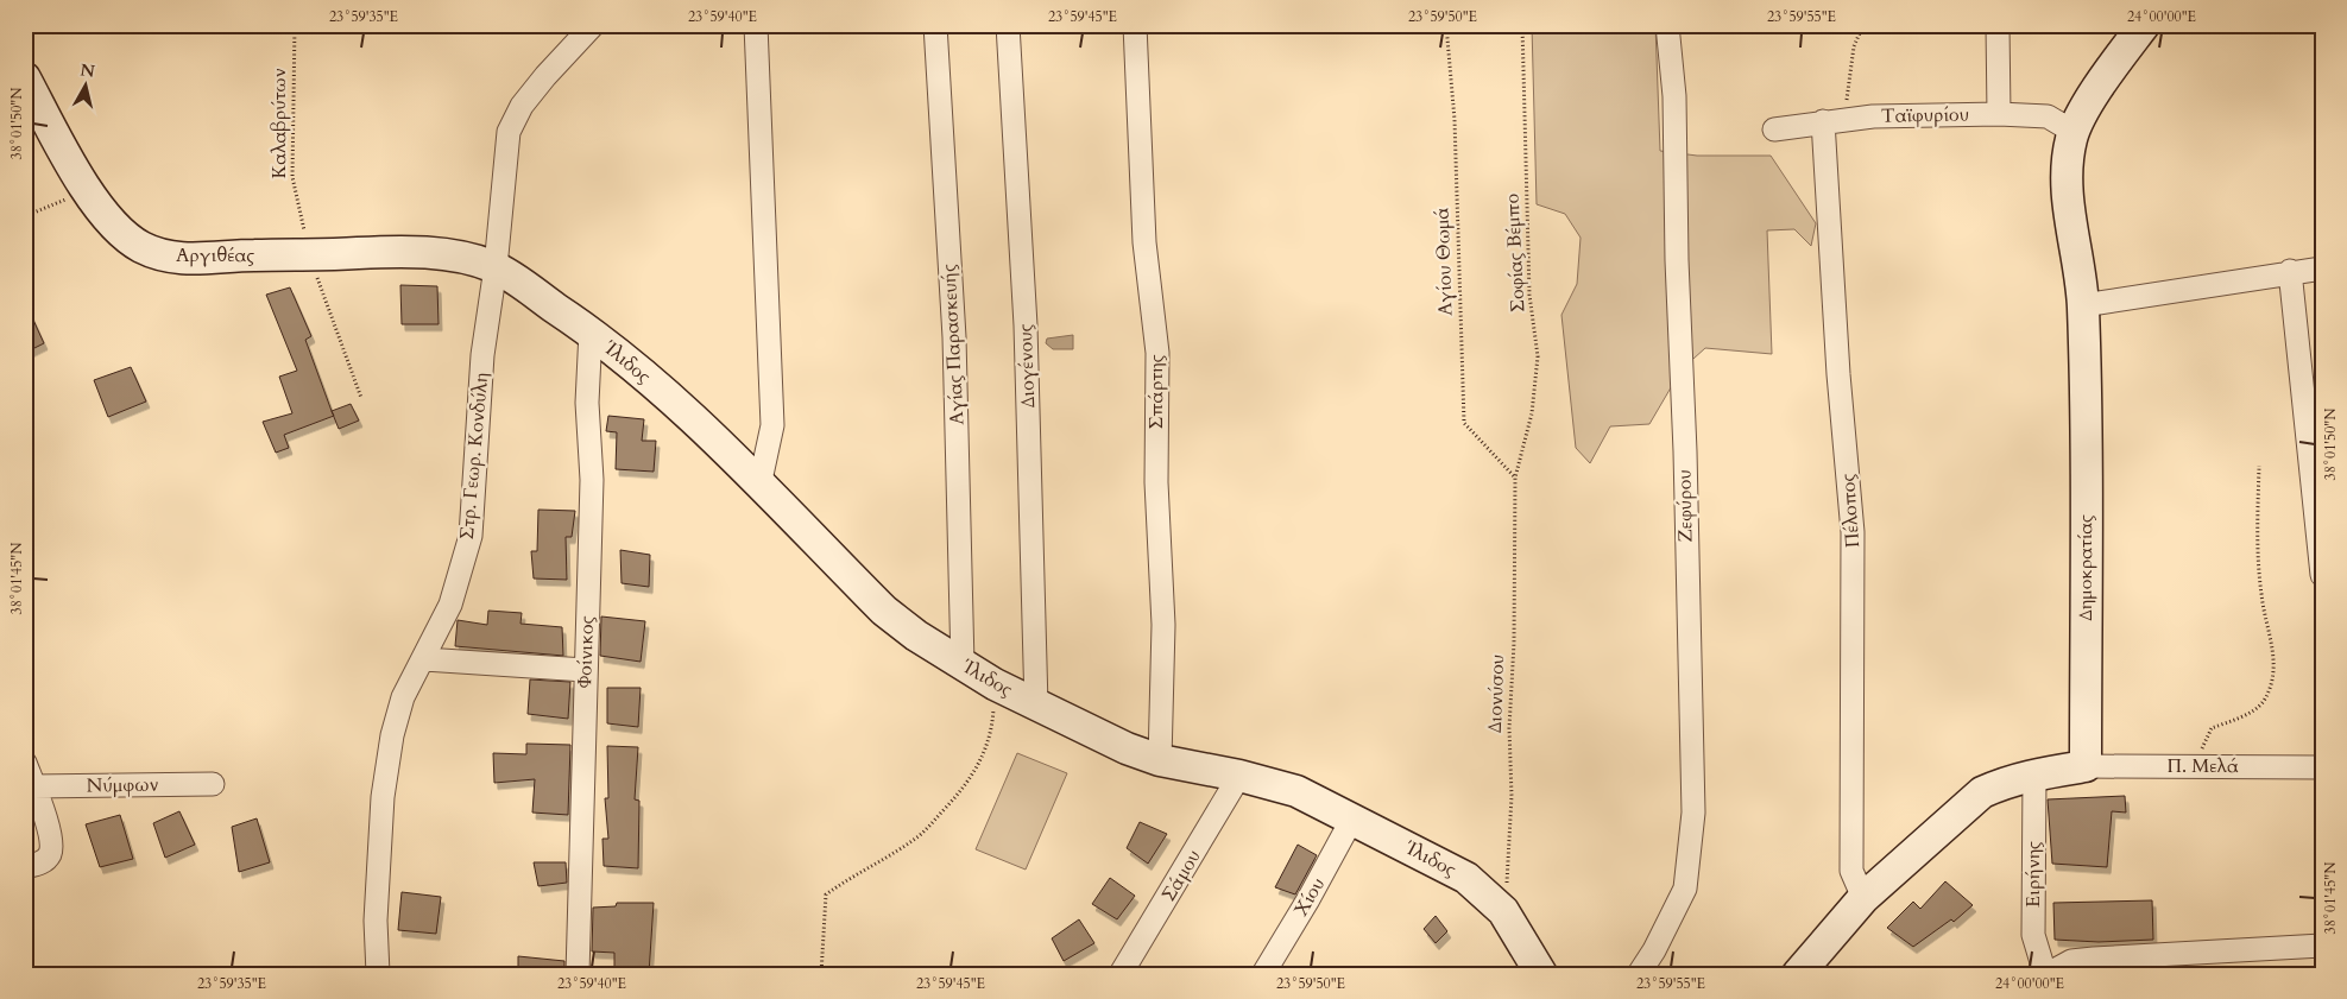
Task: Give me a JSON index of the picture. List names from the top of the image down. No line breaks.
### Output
{"streets":{"street":["Ταϊφυρίου","Αργιθέας","Αγίας Παρασκευής","Ίλιδος","Διογένους","Σπάρτης","Στρ. Γεωρ. Κονδύλη","Ζεφύρου","Πέλοπος","Δημοκρατίας","Φοίνικος","Π. Μελά","Νύμφων","Ειρήνης","Σάμου","Χίου"],"path":["Καλαβρύτων","Σοφίας Βέμπο","Αγίου Θωμά","Διονύσου"]},"crossings":[["Ταϊφυρίου","Πέλοπος"],["Ταϊφυρίου","Δημοκρατίας"],["Καλαβρύτων","Αργιθέας"],["Σοφίας Βέμπο","Αγίου Θωμά"],["Σοφίας Βέμπο","Διονύσου"],["Αργιθέας","Ίλιδος"],["Αργιθέας","Στρ. Γεωρ. Κονδύλη"],["Αγίου Θωμά","Διονύσου"],["Αγίας Παρασκευής","Ίλιδος"],["Ίλιδος","Διογένους"],["Ίλιδος","Σπάρτης"],["Ίλιδος","Στρ. Γεωρ. Κονδύλη"],["Ίλιδος","Φοίνικος"],["Ίλιδος","Διονύσου"],["Ίλιδος","Σάμου"],["Ίλιδος","Χίου"],["Δημοκρατίας","Π. Μελά"]],"north":"top","coordinates":["23°59'35\"E","23°59'40\"E","23°59'45\"E","23°59'50\"E","23°59'55\"E","24°00'00\"E","38°01'50\"N","38°01'45\"N"]}
